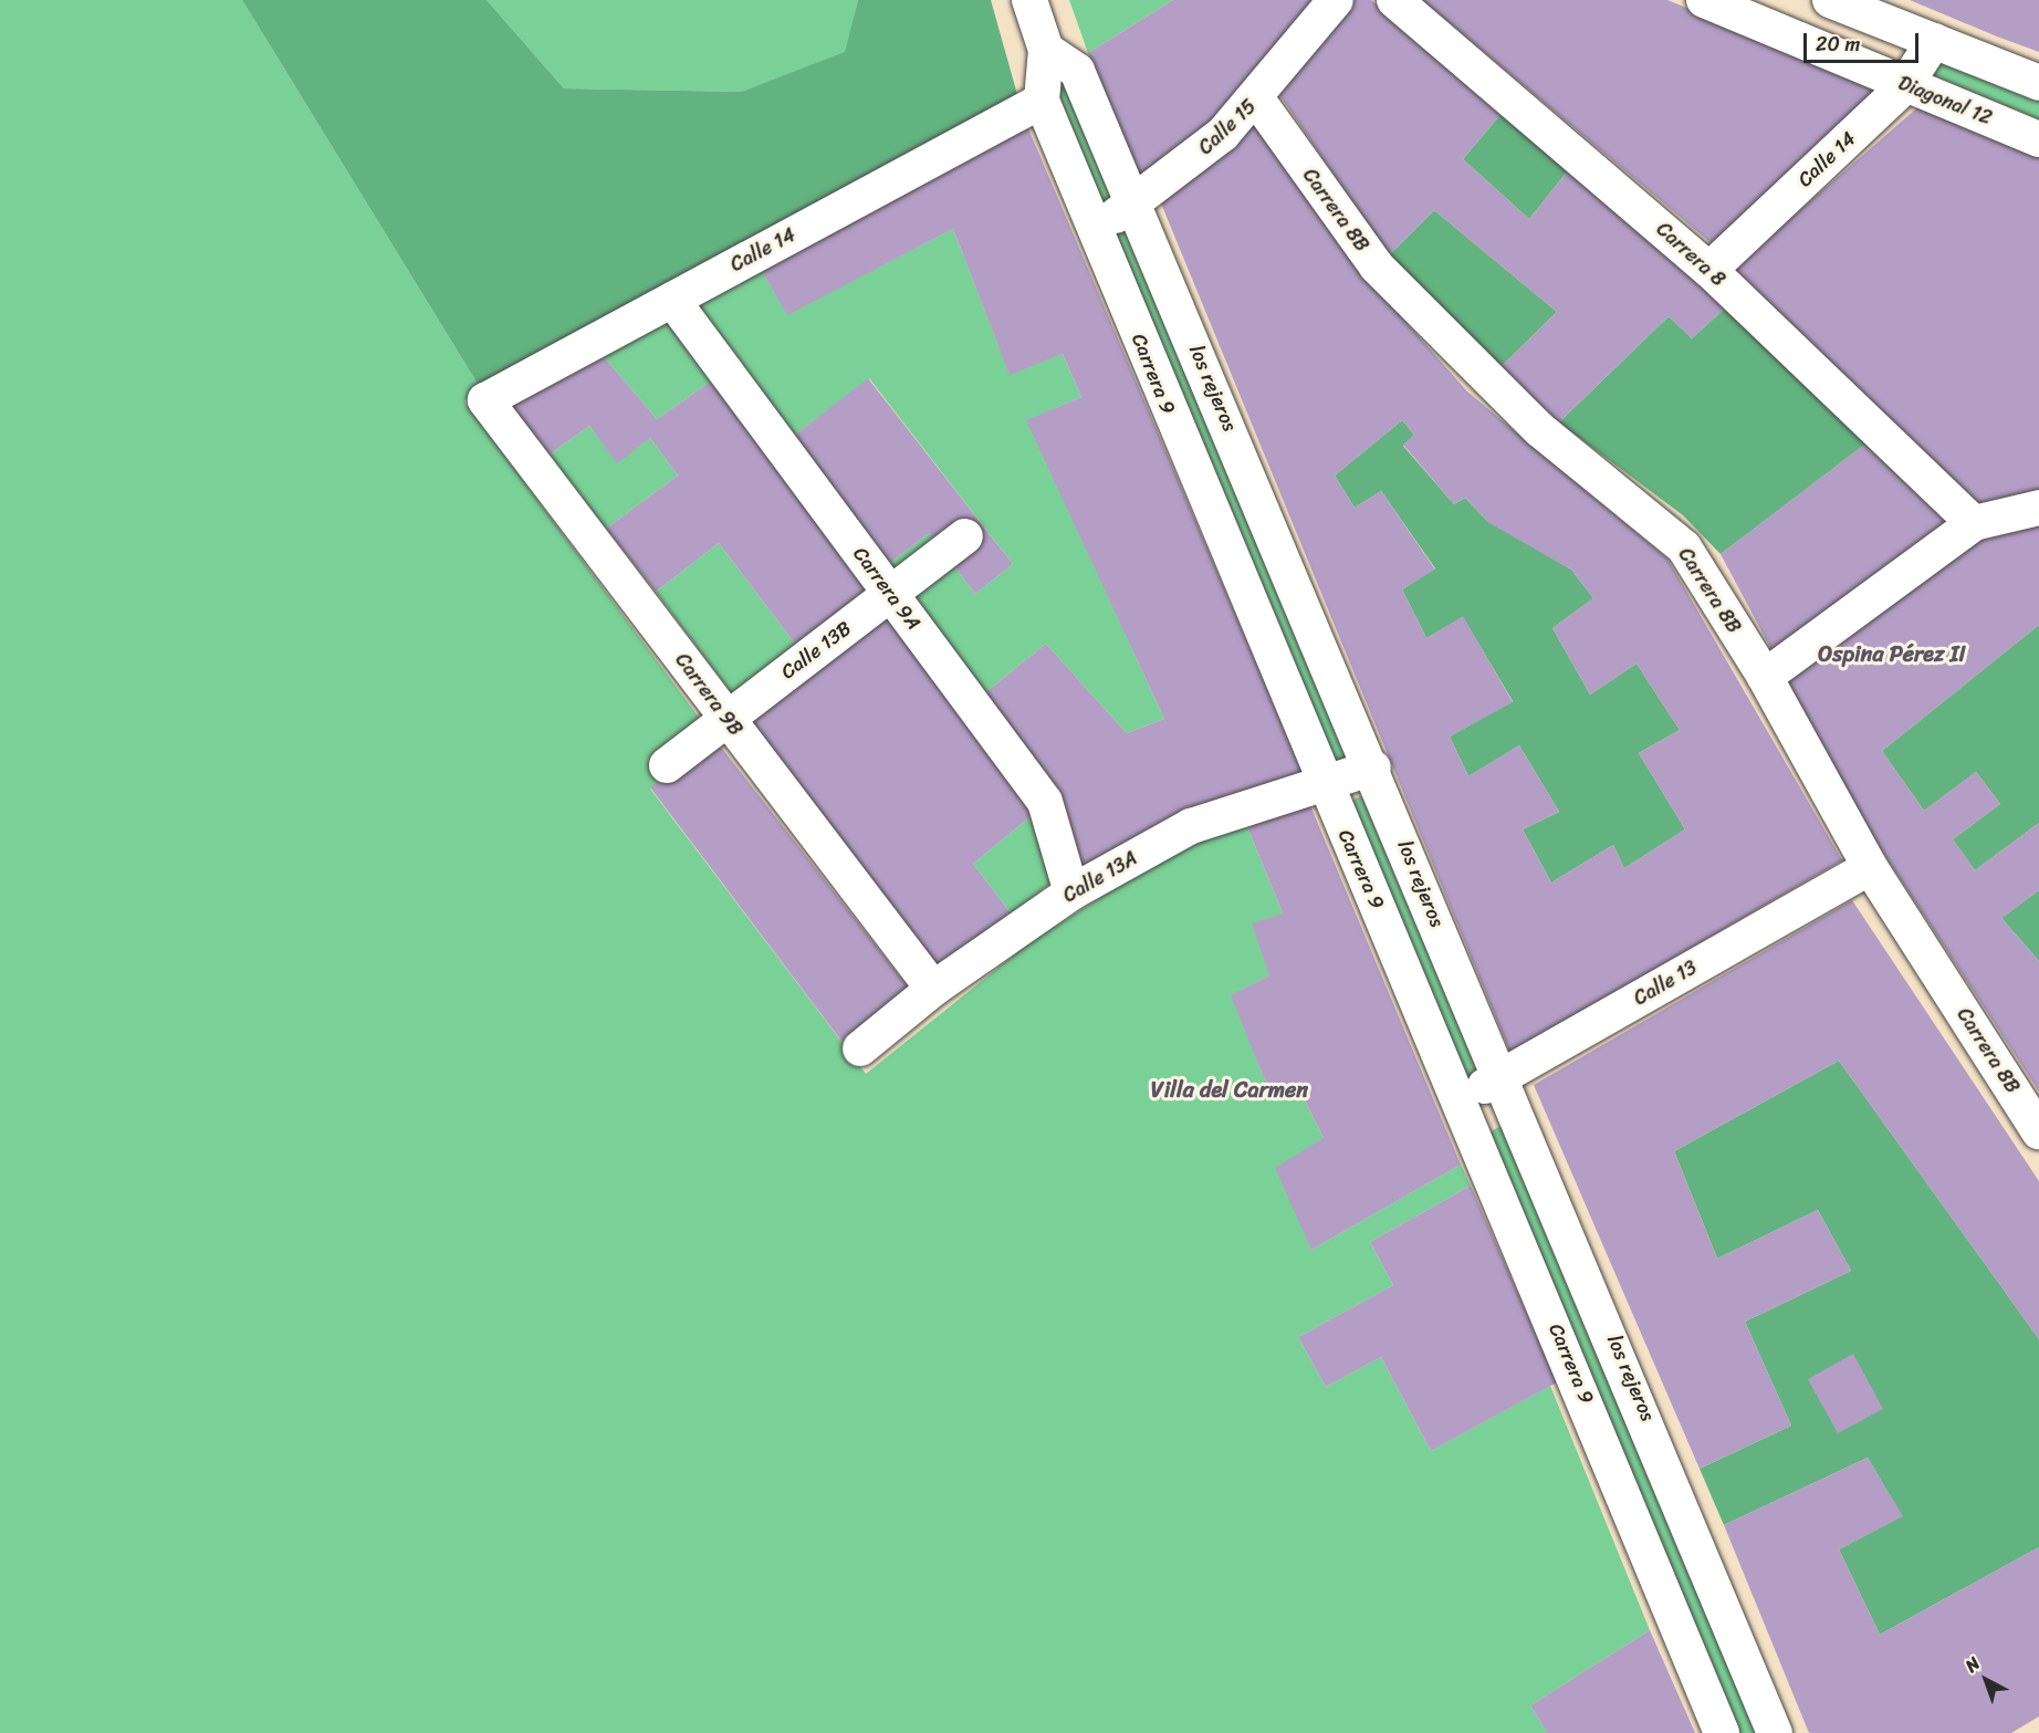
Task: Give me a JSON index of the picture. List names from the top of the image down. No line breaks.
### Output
{"streets":{"street":["Diagonal 12","Calle 15","Calle 14","Carrera 8B","Carrera 8","Carrera 9","los rejeros","Carrera 9A","Calle 13B","Carrera 9B","Calle 13A","Calle 13"]},"crossings":[["Diagonal 12","Calle 14"],["Calle 15","Carrera 8B"],["Calle 15","Carrera 9"],["Calle 15","los rejeros"],["Calle 14","Carrera 8"],["Calle 14","Carrera 9"],["Calle 14","Carrera 9A"],["Calle 14","Carrera 9B"],["Carrera 8B","Calle 13"],["Carrera 9","los rejeros"],["Carrera 9","Calle 13A"],["Carrera 9","Calle 13"],["los rejeros","Calle 13A"],["los rejeros","Calle 13"],["Carrera 9A","Calle 13B"],["Carrera 9A","Calle 13A"],["Calle 13B","Carrera 9B"],["Carrera 9B","Calle 13A"]],"districts":["Ospina Pérez II","Villa del Carmen"],"scale_bar":"20 m","north":"top left"}
